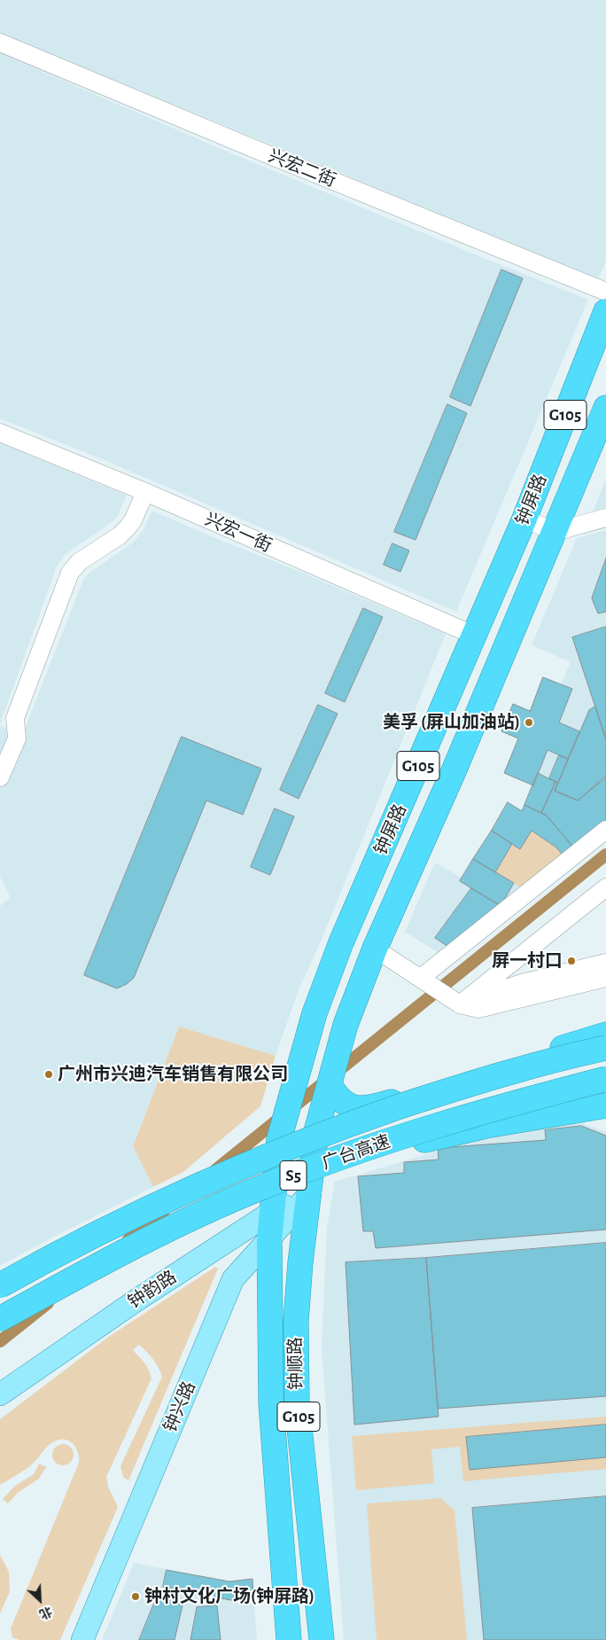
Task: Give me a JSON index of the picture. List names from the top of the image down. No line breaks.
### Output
{"streets":{"highway":["G105","钟屏路","广台高速","S5","钟顺路"],"main road":["钟韵路","钟兴路"],"street":["兴宏二街","兴宏一街"]},"crossings":[["钟屏路","兴宏一街"],["钟屏路","钟韵路"],["钟屏路","钟顺路"],["钟屏路","钟兴路"],["钟韵路","钟顺路"],["钟韵路","钟兴路"],["钟顺路","钟兴路"]],"places":["美孚 (屏山加油站)","屏一村口","广州市兴迪汽车销售有限公司","钟村文化广场(钟屏路)"],"north":"bottom right"}
